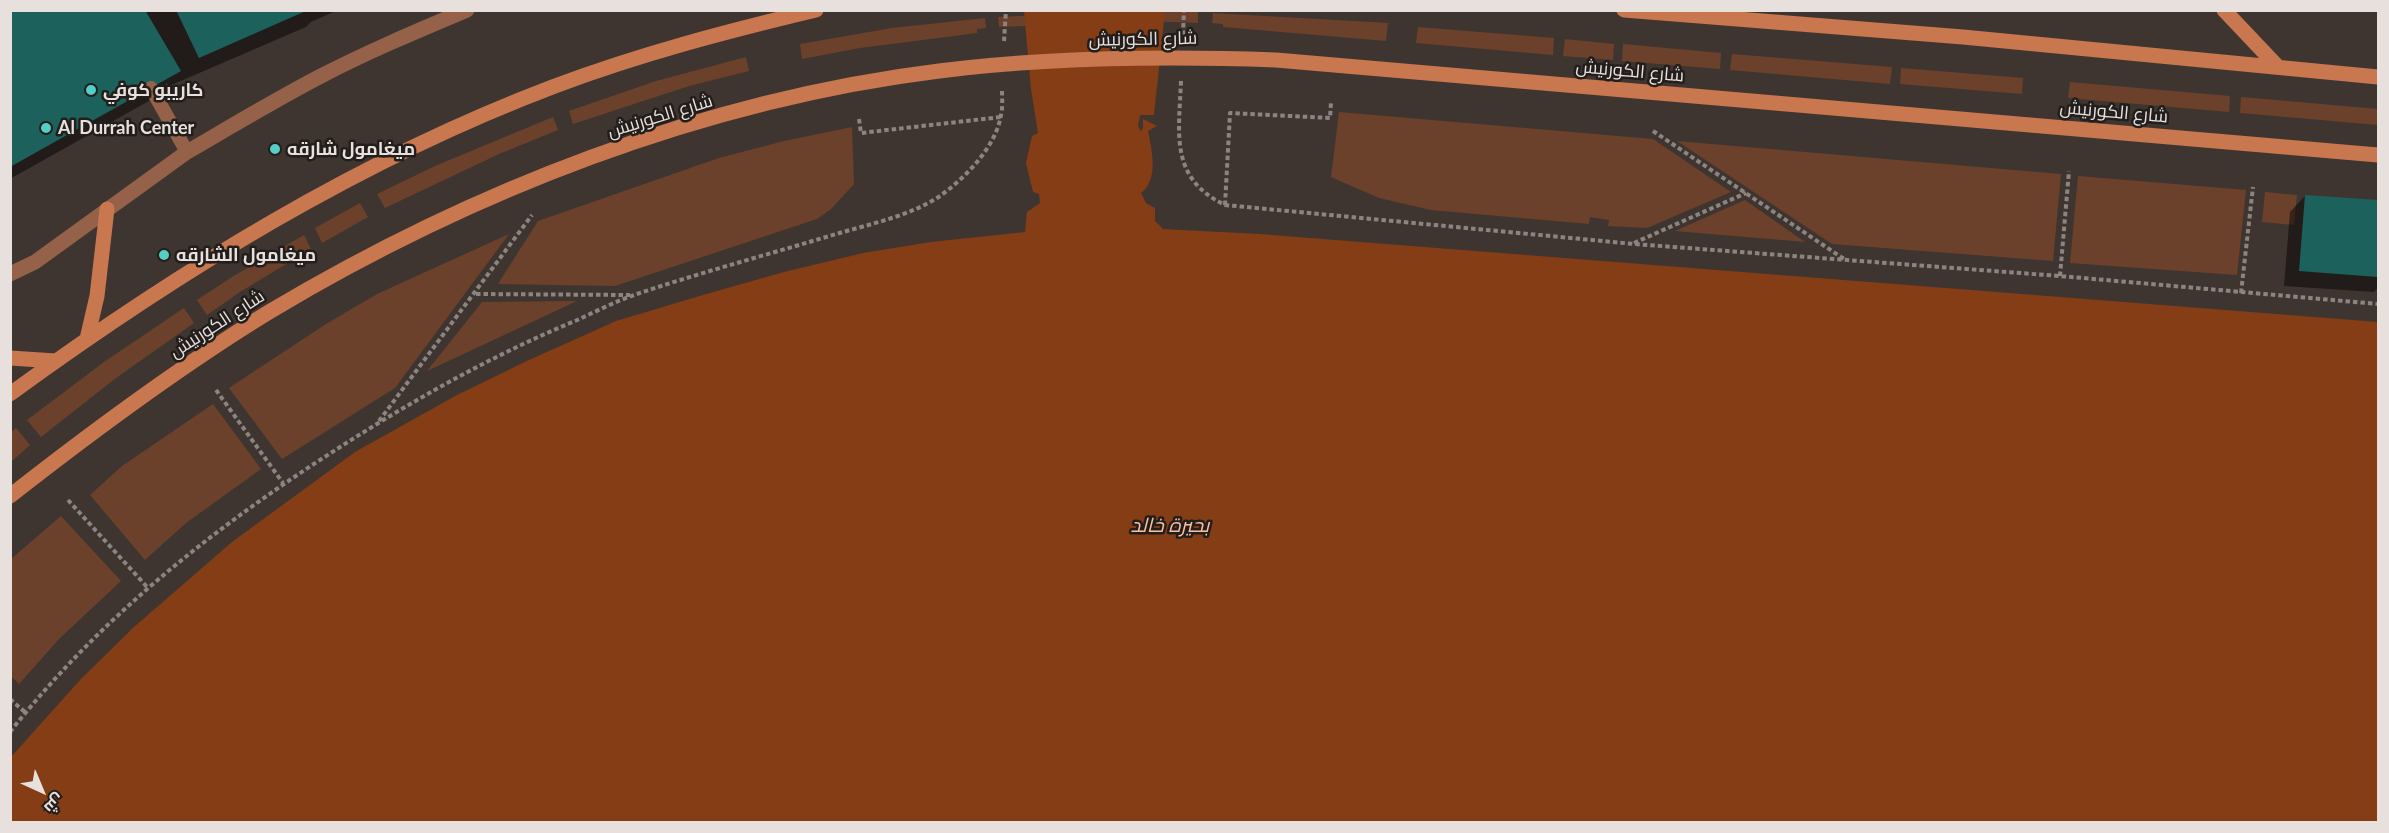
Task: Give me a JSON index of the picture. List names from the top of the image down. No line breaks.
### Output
{"streets":{"main road":["شارع الكورنيش"]},"water":["بحيرة خالد"],"places":["كاريبو كوفي","Al Durrah Center","ميغامول شارقه","ميغامول الشارقه"],"north":"bottom right"}
